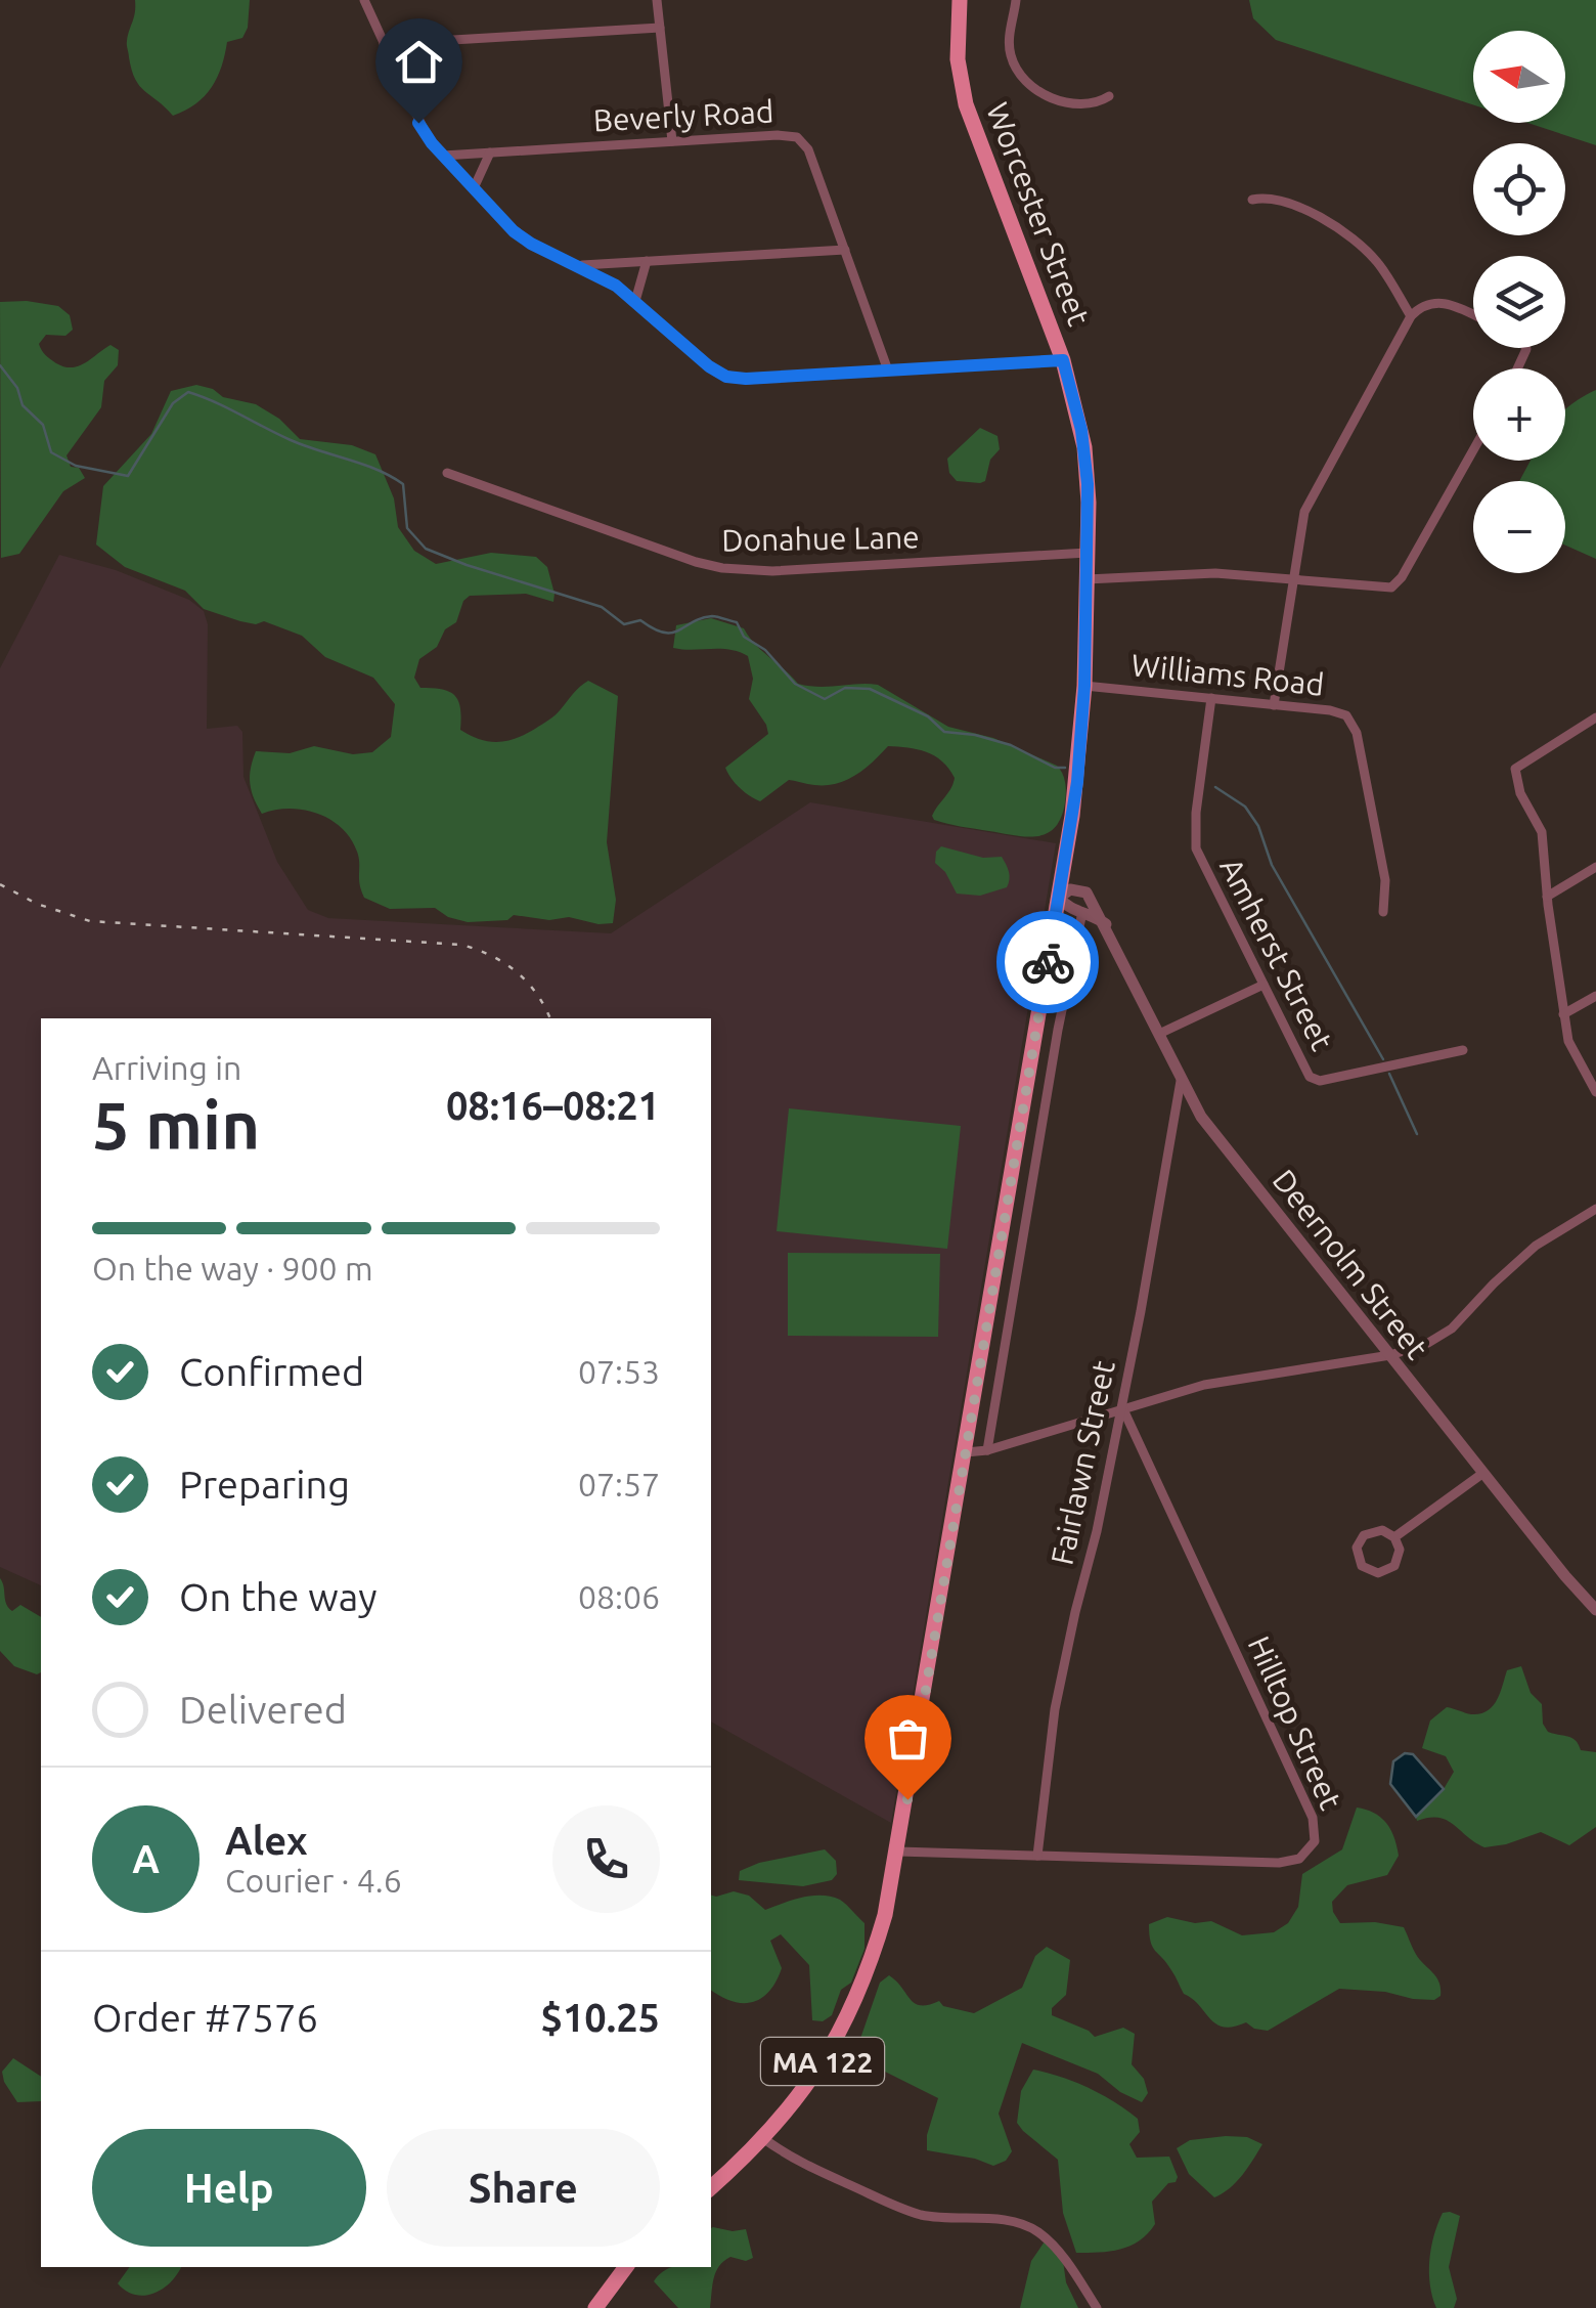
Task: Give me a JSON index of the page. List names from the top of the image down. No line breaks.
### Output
{"streets":{"main road":["Worcester Street","MA 122"],"street":["Beverly Road","Donahue Lane","Williams Road","Amherst Street","Deernolm Street","Fairlawn Street","Hilltop Street"]},"crossings":[["Worcester Street","Donahue Lane"],["Worcester Street","Williams Road"],["Worcester Street","Deernolm Street"],["Worcester Street","Hilltop Street"],["Worcester Street","MA 122"],["Williams Road","Amherst Street"],["Deernolm Street","Fairlawn Street"],["Fairlawn Street","Hilltop Street"]],"north":"left","page":{"map_buttons":["+","−"],"heading":["5 min","Arriving in","08:16–08:21"],"panel":["Alex","Courier · 4.6","Order #7576","$10.25"],"bar":"On the way · 900 m","list":[["Confirmed","07:53"],["Preparing","07:57"],["On the way","08:06"],"Delivered"],"round":"A","buttons":["Help","Share"]}}
